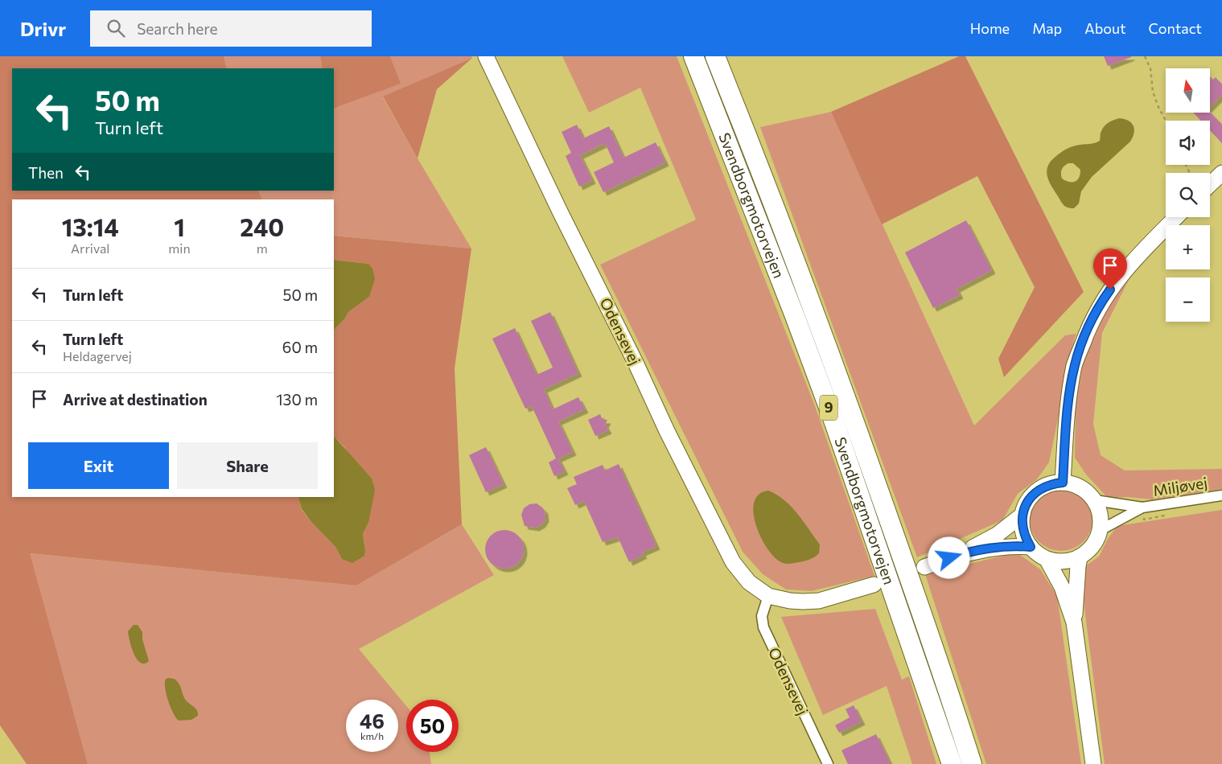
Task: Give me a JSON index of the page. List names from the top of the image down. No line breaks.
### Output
{"streets":{"highway":["Svendborgmotorvejen","9"],"main road":["Odensevej"],"street":["Miljøvej"]},"north":"top","page":{"header":"Drivr","search":"Search here","nav":["Home","Map","About","Contact"],"map_buttons":["+","−"],"turn":["50 m","Turn left"],"then":"Then","eta":["13:14","Arrival","1","min","240","m"],"list":[{"name":"Turn left","value":"50 m"},{"name":"Turn left","note":"Heldagervej","value":"60 m"},{"name":"Arrive at destination","value":"130 m"}],"buttons":["Exit","Share"],"speed":"46 km/h","limit":"50"}}
